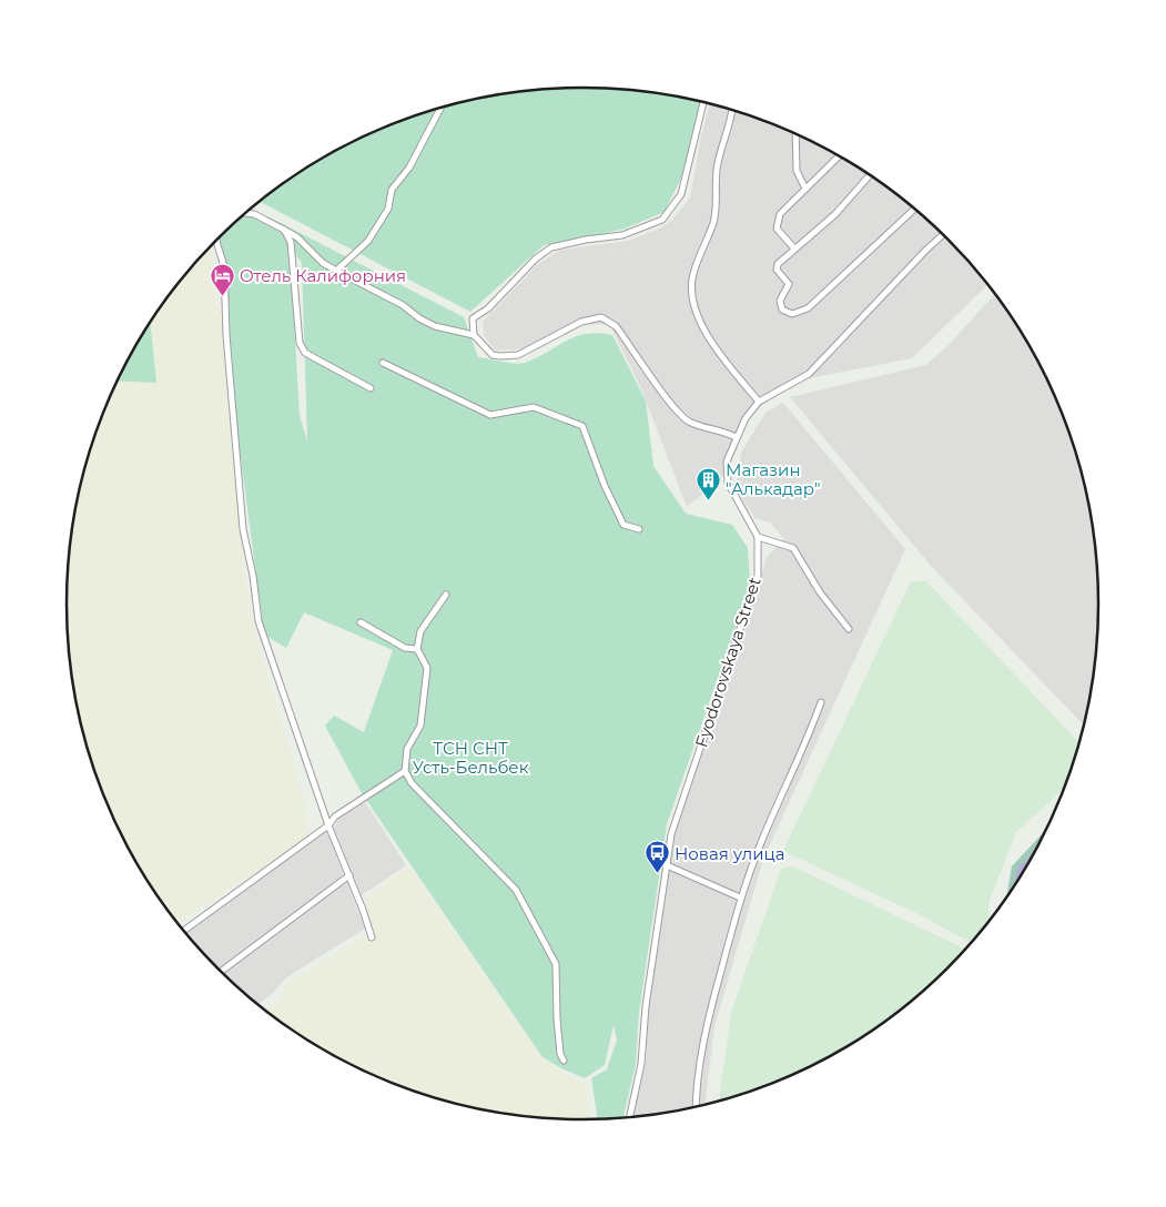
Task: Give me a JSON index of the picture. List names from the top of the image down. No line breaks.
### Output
{"streets":{"street":["Fyodorovskaya Street"]},"parks":["ТСН СНТ Усть-Бельбек"],"places":{"hotel":["Отель Калифорния"],"building":["Магазин \"Алькадар\""],"bus stop":["Новая улица"]}}
